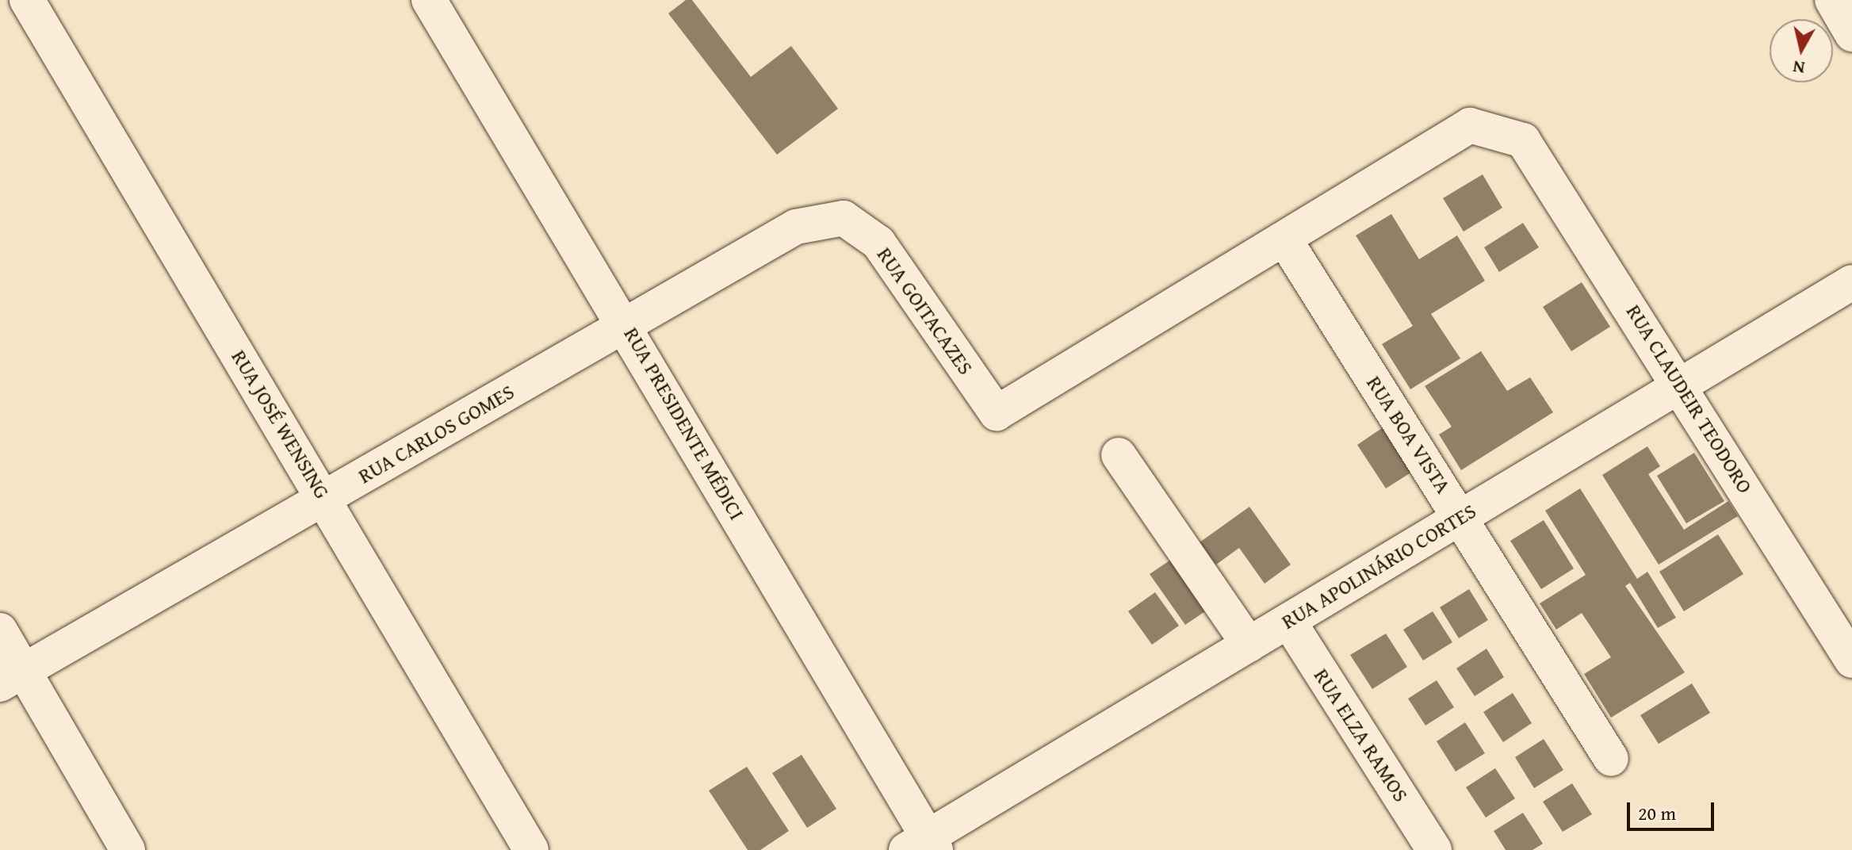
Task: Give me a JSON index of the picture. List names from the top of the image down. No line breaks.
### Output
{"streets":{"street":["RUA GOITACAZES","RUA CLAUDEIR TEODORO","RUA PRESIDENTE MÉDICI","RUA JOSÉ WENSING","RUA CARLOS GOMES","RUA BOA VISTA","RUA APOLINÁRIO CORTES","RUA ELZA RAMOS"]},"crossings":[["RUA GOITACAZES","RUA CLAUDEIR TEODORO"],["RUA GOITACAZES","RUA CARLOS GOMES"],["RUA GOITACAZES","RUA BOA VISTA"],["RUA CLAUDEIR TEODORO","RUA BOA VISTA"],["RUA CLAUDEIR TEODORO","RUA APOLINÁRIO CORTES"],["RUA PRESIDENTE MÉDICI","RUA CARLOS GOMES"],["RUA PRESIDENTE MÉDICI","RUA APOLINÁRIO CORTES"],["RUA JOSÉ WENSING","RUA CARLOS GOMES"],["RUA BOA VISTA","RUA APOLINÁRIO CORTES"],["RUA APOLINÁRIO CORTES","RUA ELZA RAMOS"]],"scale_bar":"20 m","north":"bottom"}
